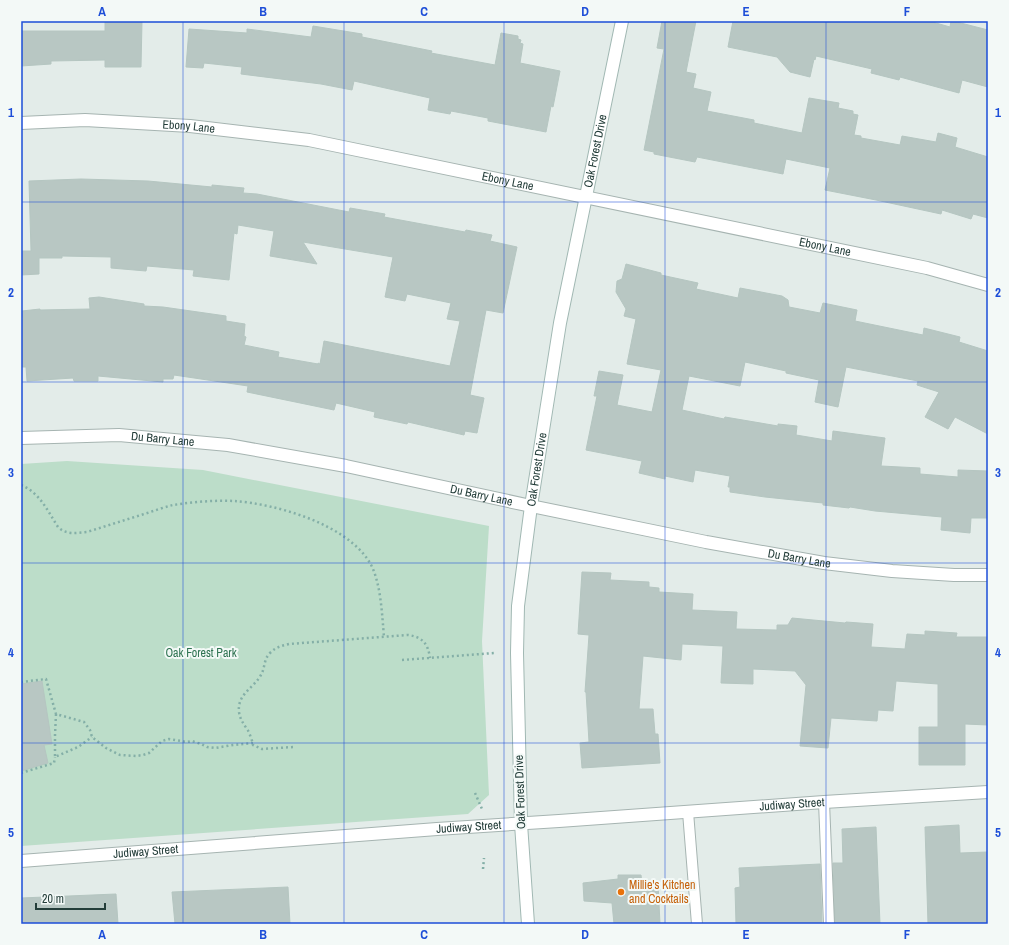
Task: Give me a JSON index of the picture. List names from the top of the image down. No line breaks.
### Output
{"streets":{"street":["Ebony Lane","Oak Forest Drive","Du Barry Lane","Judiway Street"]},"crossings":[["Ebony Lane","Oak Forest Drive"],["Oak Forest Drive","Du Barry Lane"],["Oak Forest Drive","Judiway Street"]],"parks":["Oak Forest Park"],"places":["Millie's Kitchen and Cocktails"],"scale_bar":"20 m","grid":{"columns":["A","B","C","D","E","F"],"rows":["1","2","3","4","5"]}}
